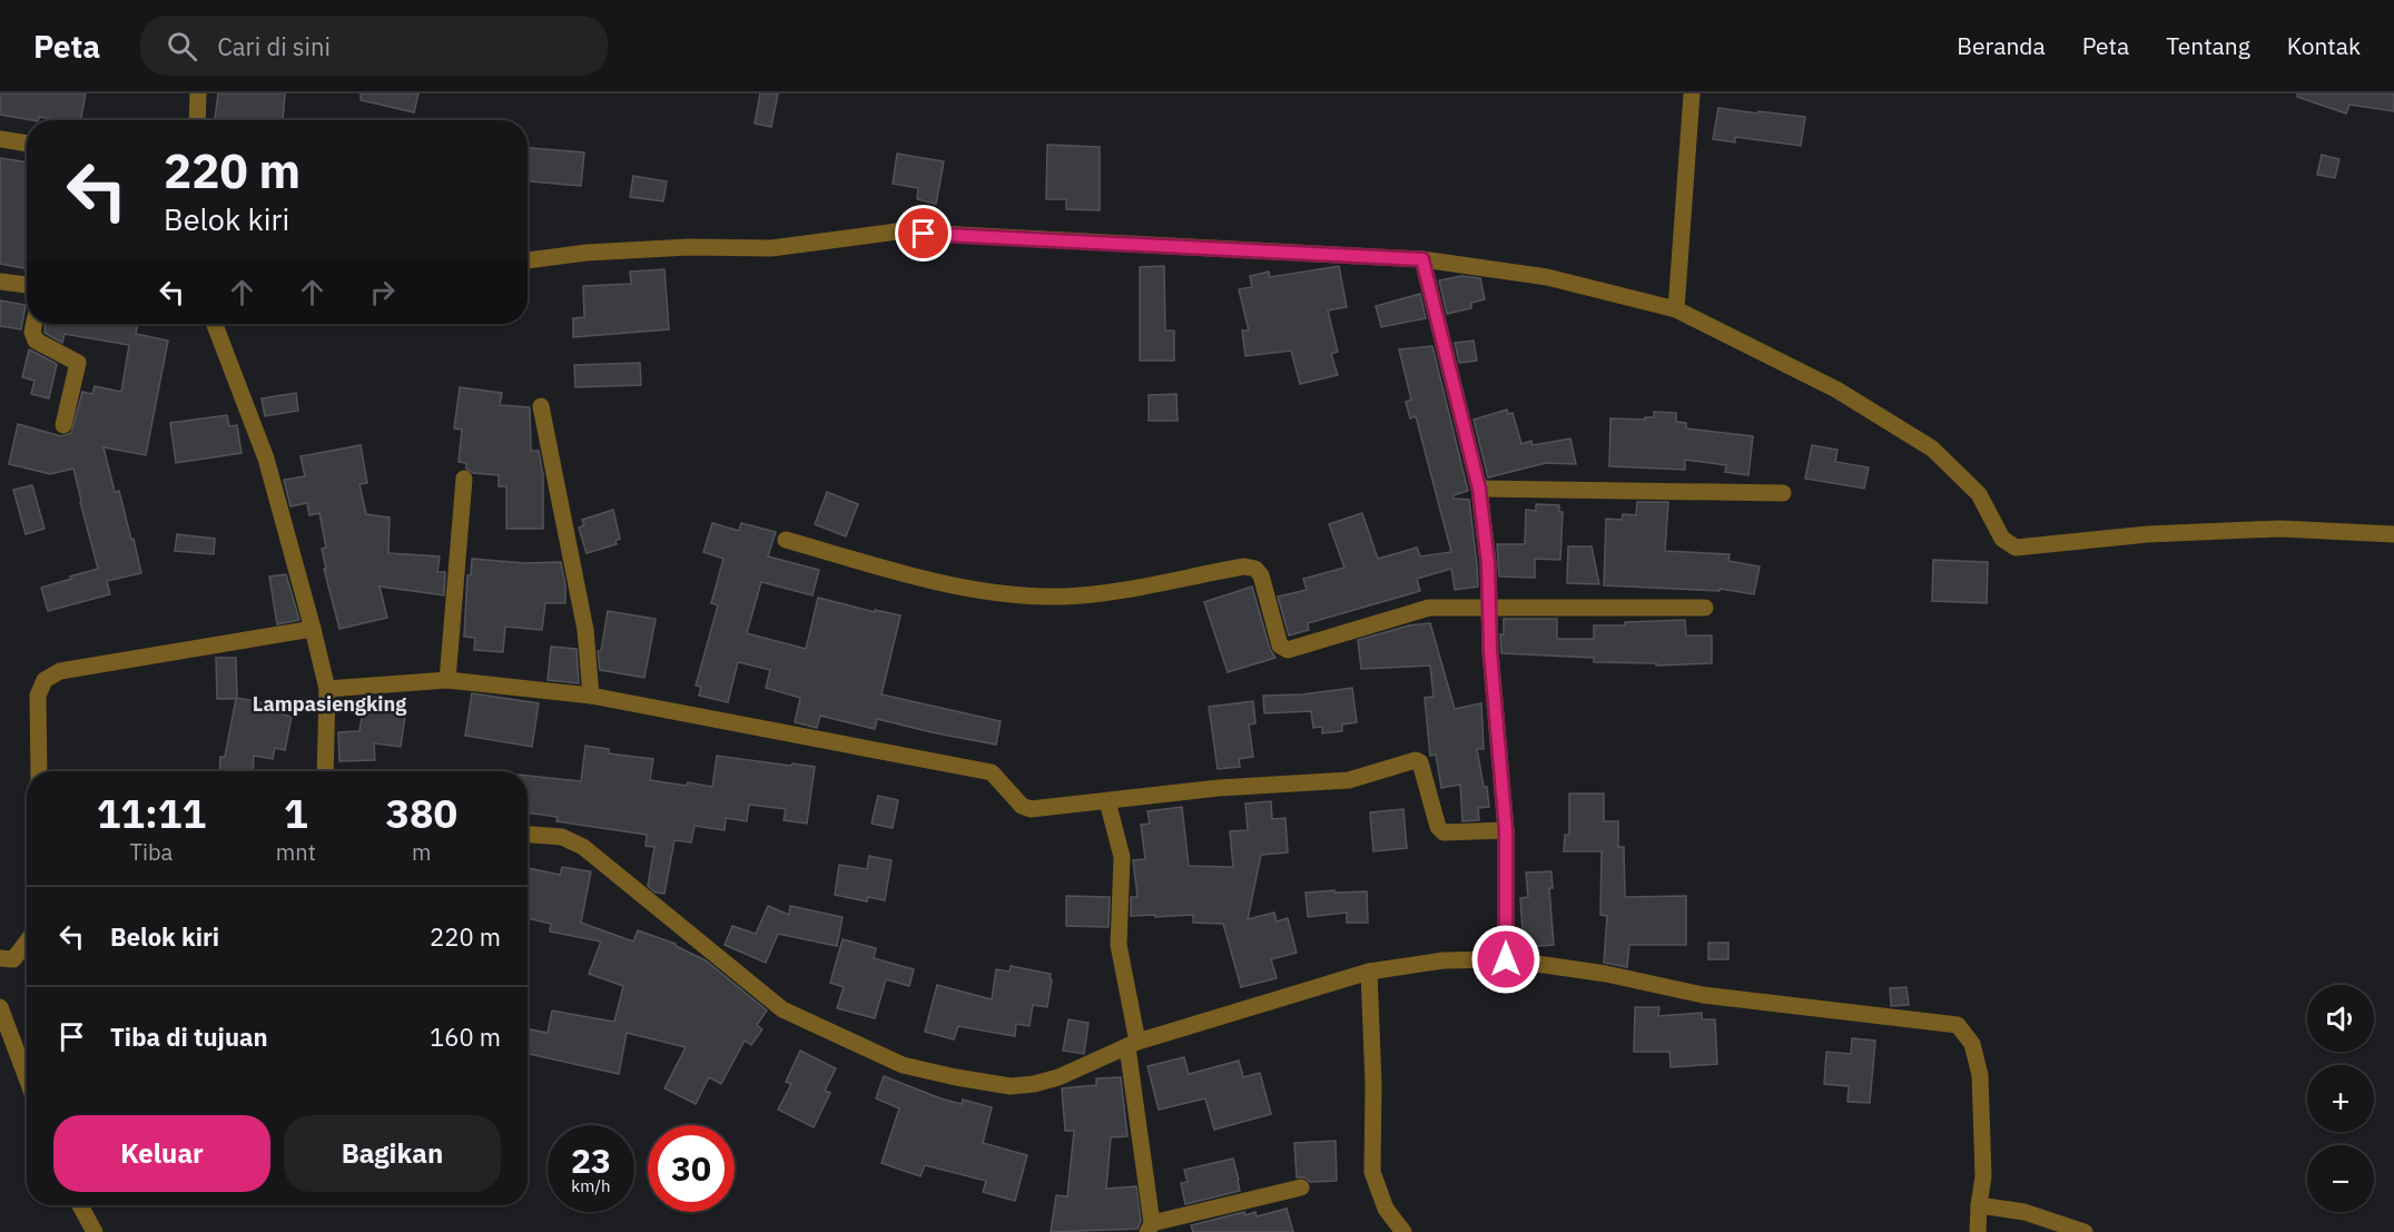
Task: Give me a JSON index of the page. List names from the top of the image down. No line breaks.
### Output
{"districts":["Lampasiengking"],"page":{"header":"Peta","search":"Cari di sini","nav":["Beranda","Peta","Tentang","Kontak"],"turn":["220 m","Belok kiri"],"eta":["11:11","Tiba","1","mnt","380","m"],"list":[{"name":"Belok kiri","value":"220 m"},{"name":"Tiba di tujuan","value":"160 m"}],"map_buttons":["+","−"],"buttons":["Keluar","Bagikan"],"speed":"23 km/h","limit":"30"}}
